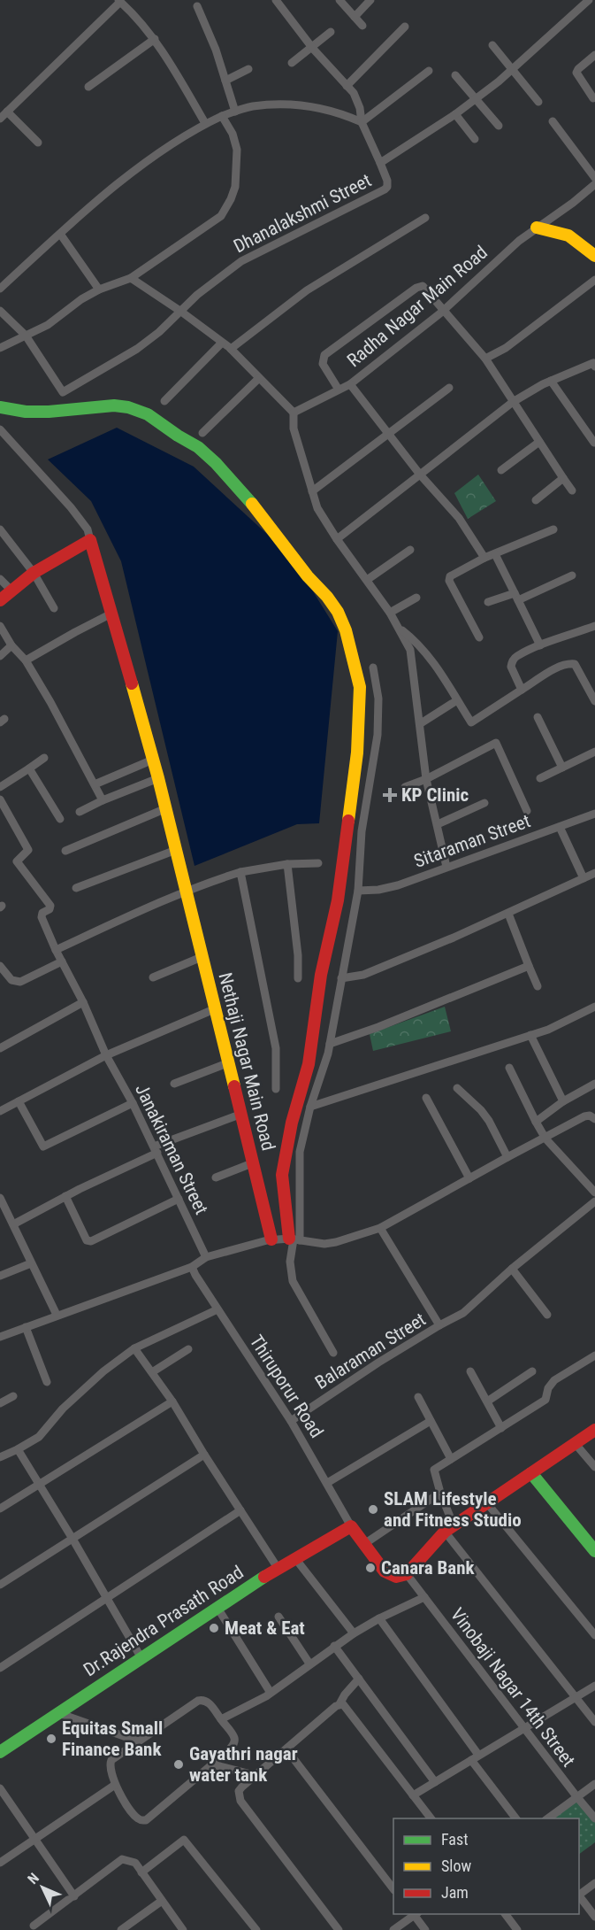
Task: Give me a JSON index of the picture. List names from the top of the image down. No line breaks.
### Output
{"streets":{"street":["Dhanalakshmi Street","Radha Nagar Main Road","Sitaraman Street","Nethaji Nagar Main Road","Janakiraman Street","Balaraman Street","Thiruporur Road","Dr.Rajendra Prasath Road","Vinobaji Nagar 14th Street"]},"crossings":[["Balaraman Street","Thiruporur Road"],["Thiruporur Road","Dr.Rajendra Prasath Road"]],"places":{"health":["KP Clinic"],"other":["SLAM Lifestyle and Fitness Studio","Canara Bank","Meat & Eat","Equitas Small Finance Bank","Gayathri nagar water tank"]},"legend":["Fast","Slow","Jam"],"north":"top left"}
